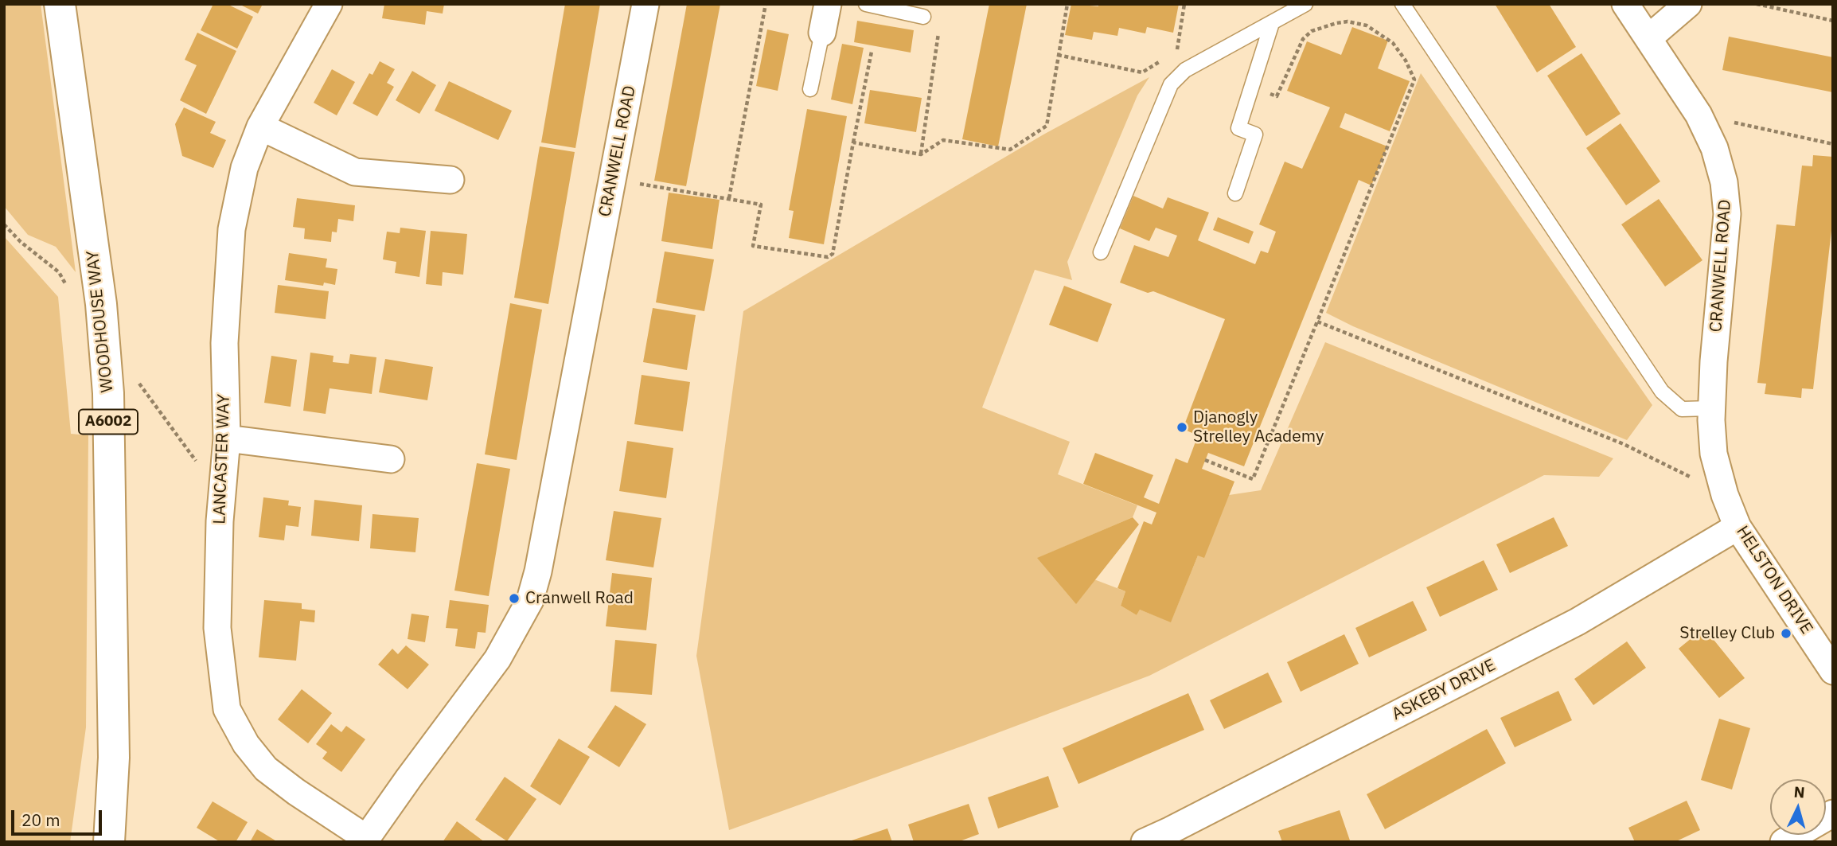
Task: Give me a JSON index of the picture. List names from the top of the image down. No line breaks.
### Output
{"streets":{"main road":["WOODHOUSE WAY","A6002"],"street":["CRANWELL ROAD","LANCASTER WAY","HELSTON DRIVE","ASKEBY DRIVE"]},"crossings":[["CRANWELL ROAD","LANCASTER WAY"],["CRANWELL ROAD","HELSTON DRIVE"],["HELSTON DRIVE","ASKEBY DRIVE"]],"places":["Djanogly Strelley Academy","Cranwell Road","Strelley Club"],"scale_bar":"20 m","north":"top"}
